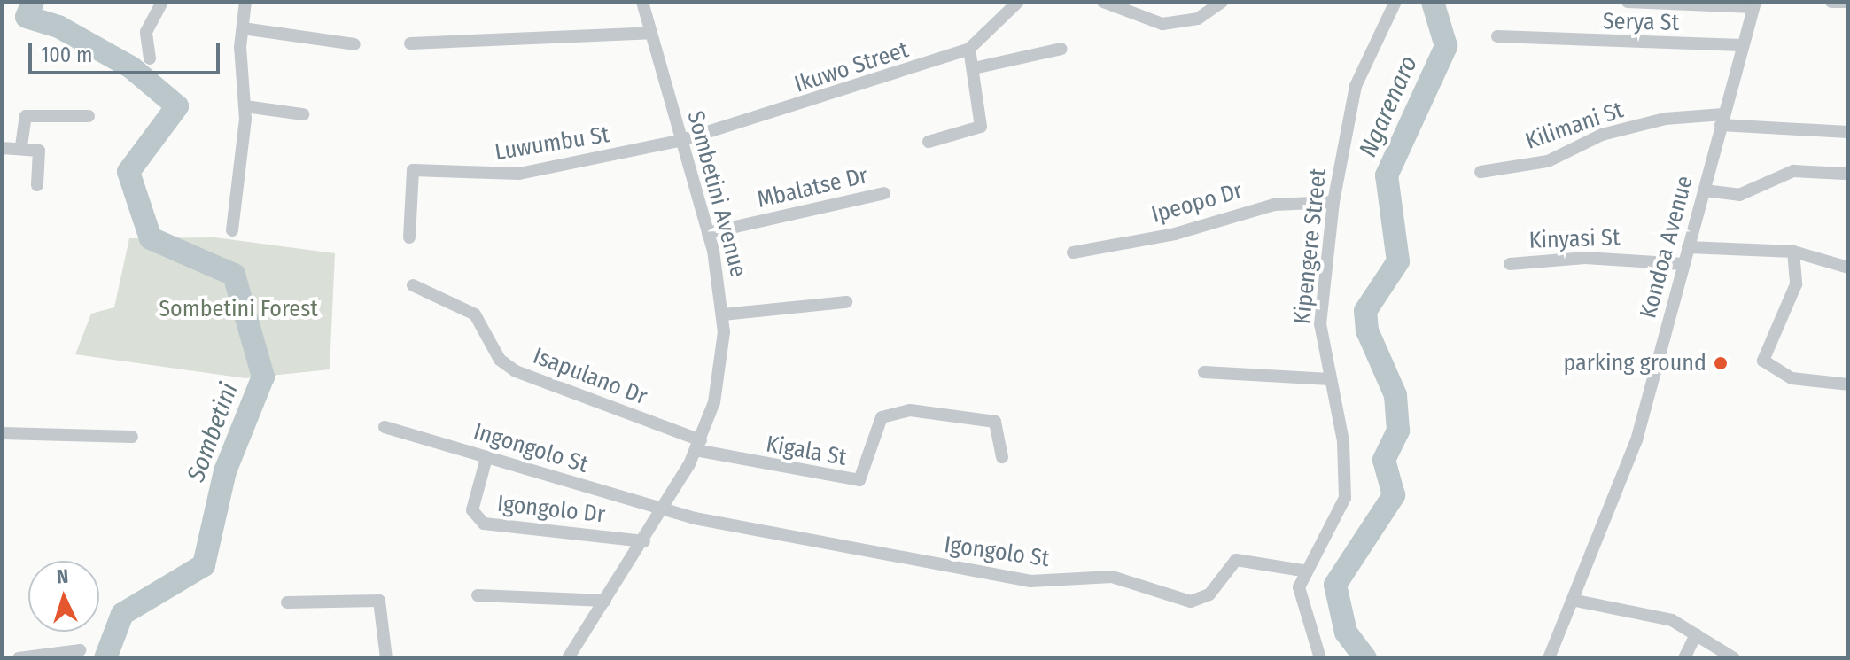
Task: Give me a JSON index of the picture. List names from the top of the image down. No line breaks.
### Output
{"streets":{"street":["Serya St","Ikuwo Street","Kilimani St","Luwumbu St","Mbalatse Dr","Sombetini Avenue","Ipeopo Dr","Kinyasi St","Kipengere Street","Kondoa Avenue","Isapulano Dr","Ingongolo St","Kigala St","Igongolo Dr","Igongolo St"]},"crossings":[["Serya St","Kondoa Avenue"],["Ikuwo Street","Luwumbu St"],["Ikuwo Street","Sombetini Avenue"],["Kilimani St","Kondoa Avenue"],["Luwumbu St","Sombetini Avenue"],["Mbalatse Dr","Sombetini Avenue"],["Sombetini Avenue","Isapulano Dr"],["Sombetini Avenue","Ingongolo St"],["Sombetini Avenue","Kigala St"],["Sombetini Avenue","Igongolo Dr"],["Sombetini Avenue","Igongolo St"],["Ipeopo Dr","Kipengere Street"],["Kinyasi St","Kondoa Avenue"],["Kipengere Street","Igongolo St"],["Isapulano Dr","Kigala St"],["Ingongolo St","Igongolo Dr"],["Ingongolo St","Igongolo St"]],"water":["Ngarenaro","Sombetini"],"parks":["Sombetini Forest"],"places":["parking ground"],"scale_bar":"100 m","north":"top"}
